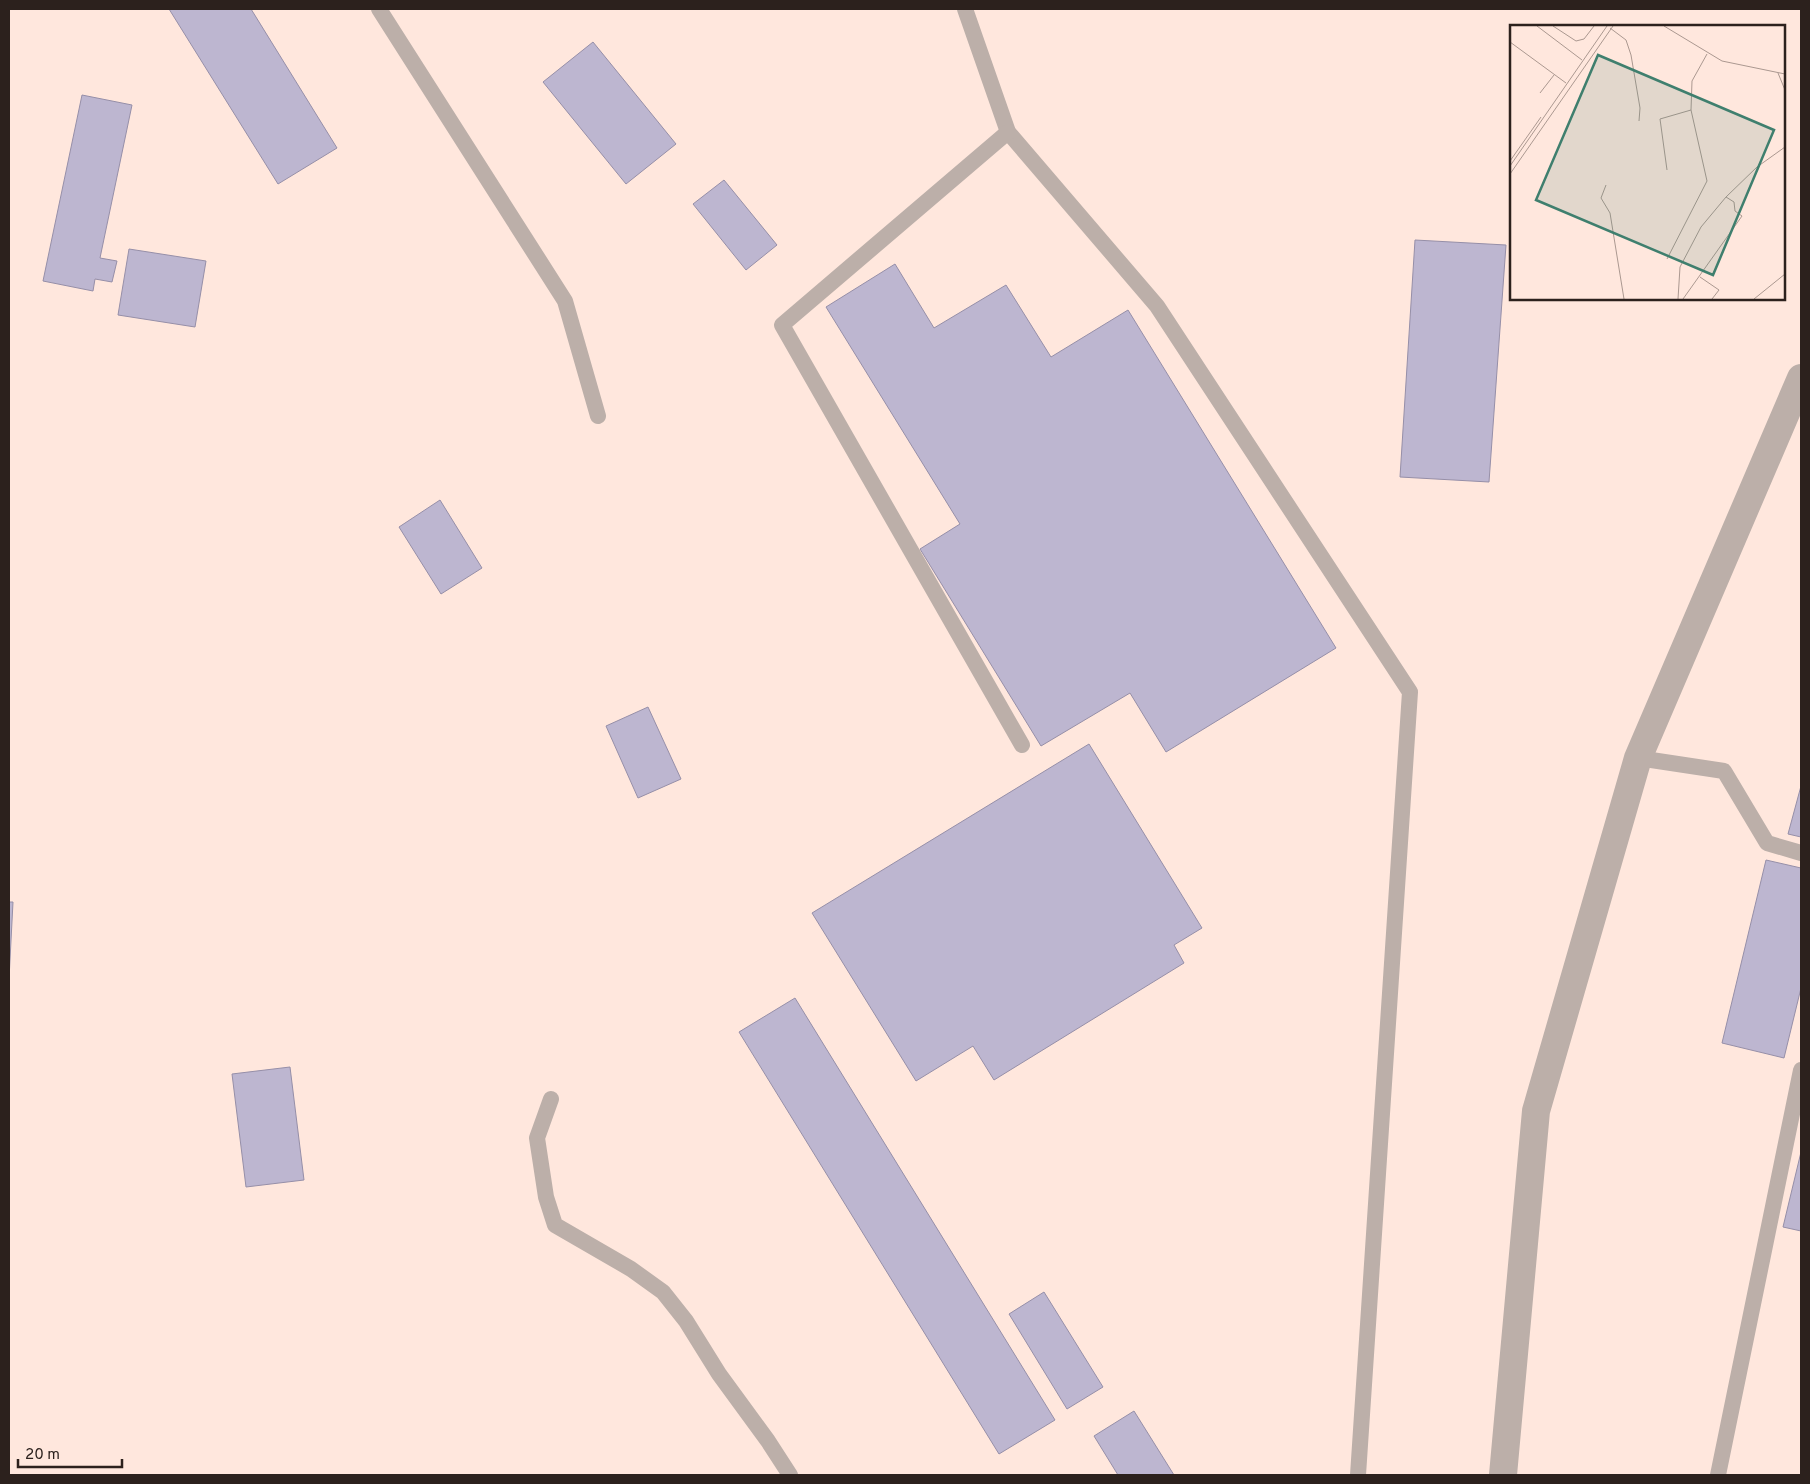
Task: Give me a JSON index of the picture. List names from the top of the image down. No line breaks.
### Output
{"scale_bar":"20 m"}
